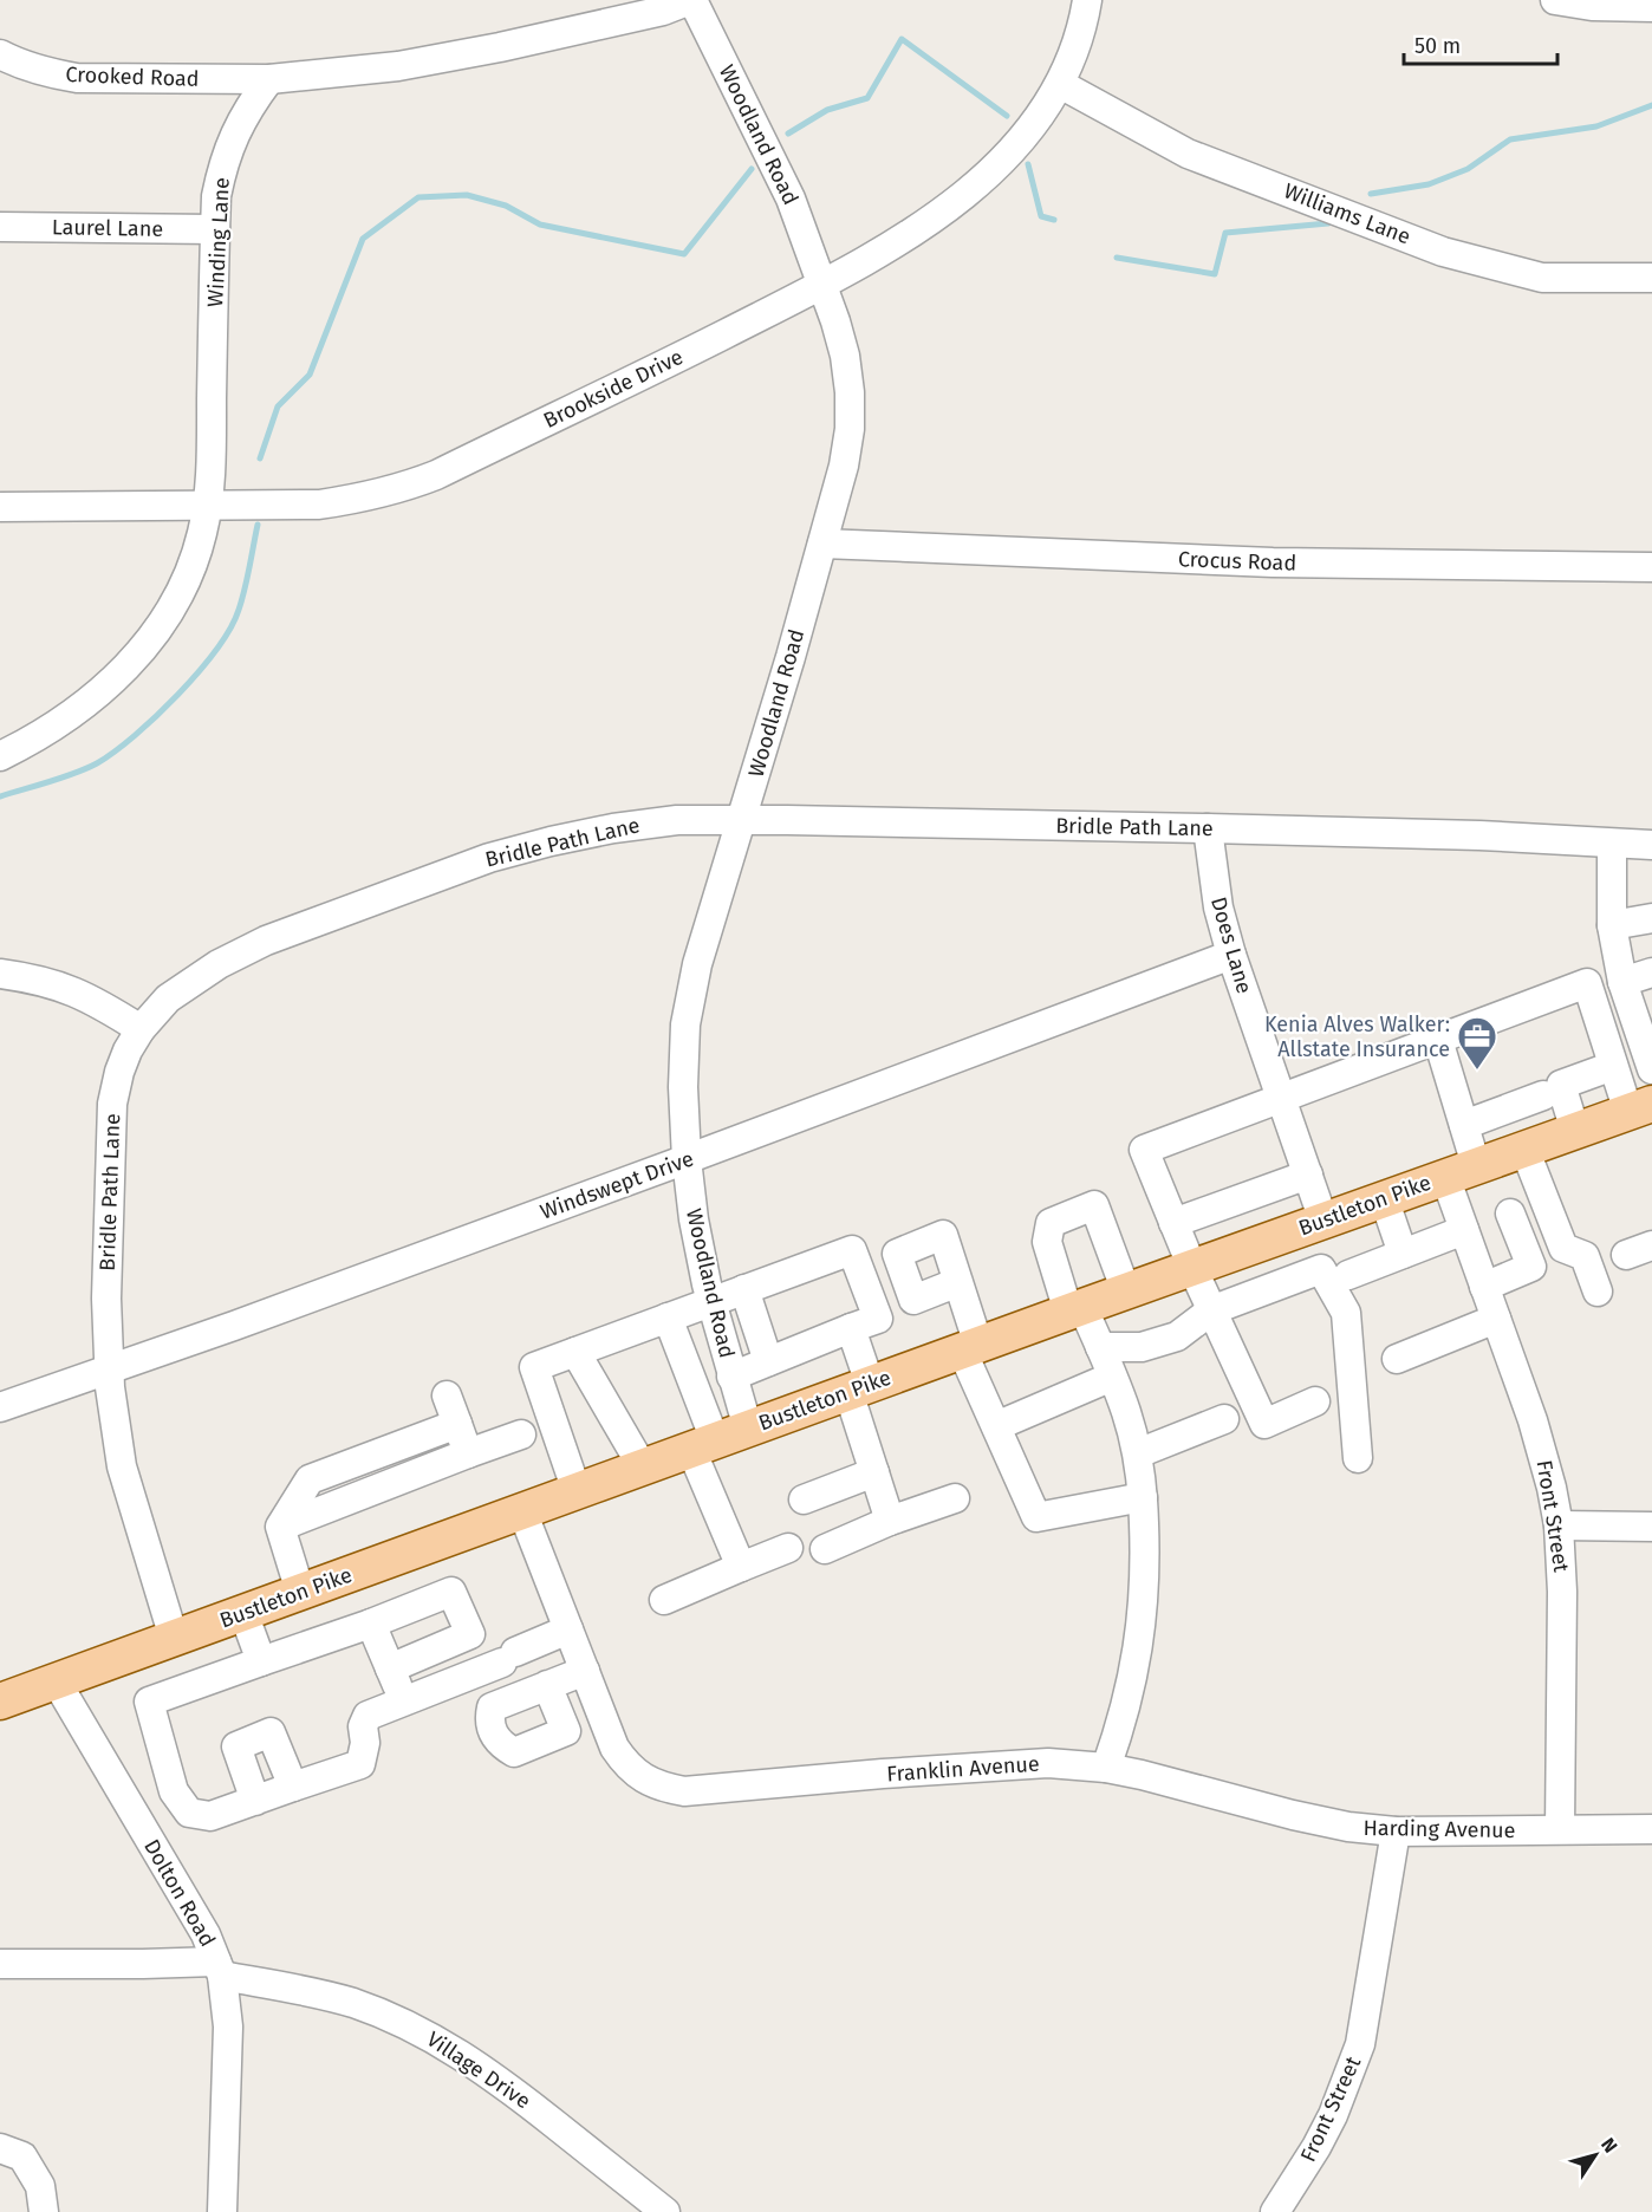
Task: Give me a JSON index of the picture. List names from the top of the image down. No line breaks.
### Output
{"streets":{"main road":["Bustleton Pike"],"street":["Crooked Road","Woodland Road","Williams Lane","Laurel Lane","Winding Lane","Brookside Drive","Crocus Road","Bridle Path Lane","Does Lane","Windswept Drive","Front Street","Franklin Avenue","Harding Avenue","Dolton Road","Village Drive"]},"crossings":[["Crooked Road","Winding Lane"],["Woodland Road","Brookside Drive"],["Woodland Road","Crocus Road"],["Woodland Road","Bridle Path Lane"],["Woodland Road","Windswept Drive"],["Woodland Road","Bustleton Pike"],["Williams Lane","Brookside Drive"],["Laurel Lane","Winding Lane"],["Winding Lane","Brookside Drive"],["Bridle Path Lane","Does Lane"],["Bridle Path Lane","Windswept Drive"],["Bridle Path Lane","Bustleton Pike"],["Does Lane","Windswept Drive"],["Does Lane","Bustleton Pike"],["Bustleton Pike","Front Street"],["Bustleton Pike","Franklin Avenue"],["Bustleton Pike","Dolton Road"],["Front Street","Harding Avenue"],["Franklin Avenue","Harding Avenue"],["Dolton Road","Village Drive"]],"places":{"office":["Kenia Alves Walker: Allstate Insurance"]},"scale_bar":"50 m","north":"top right"}
